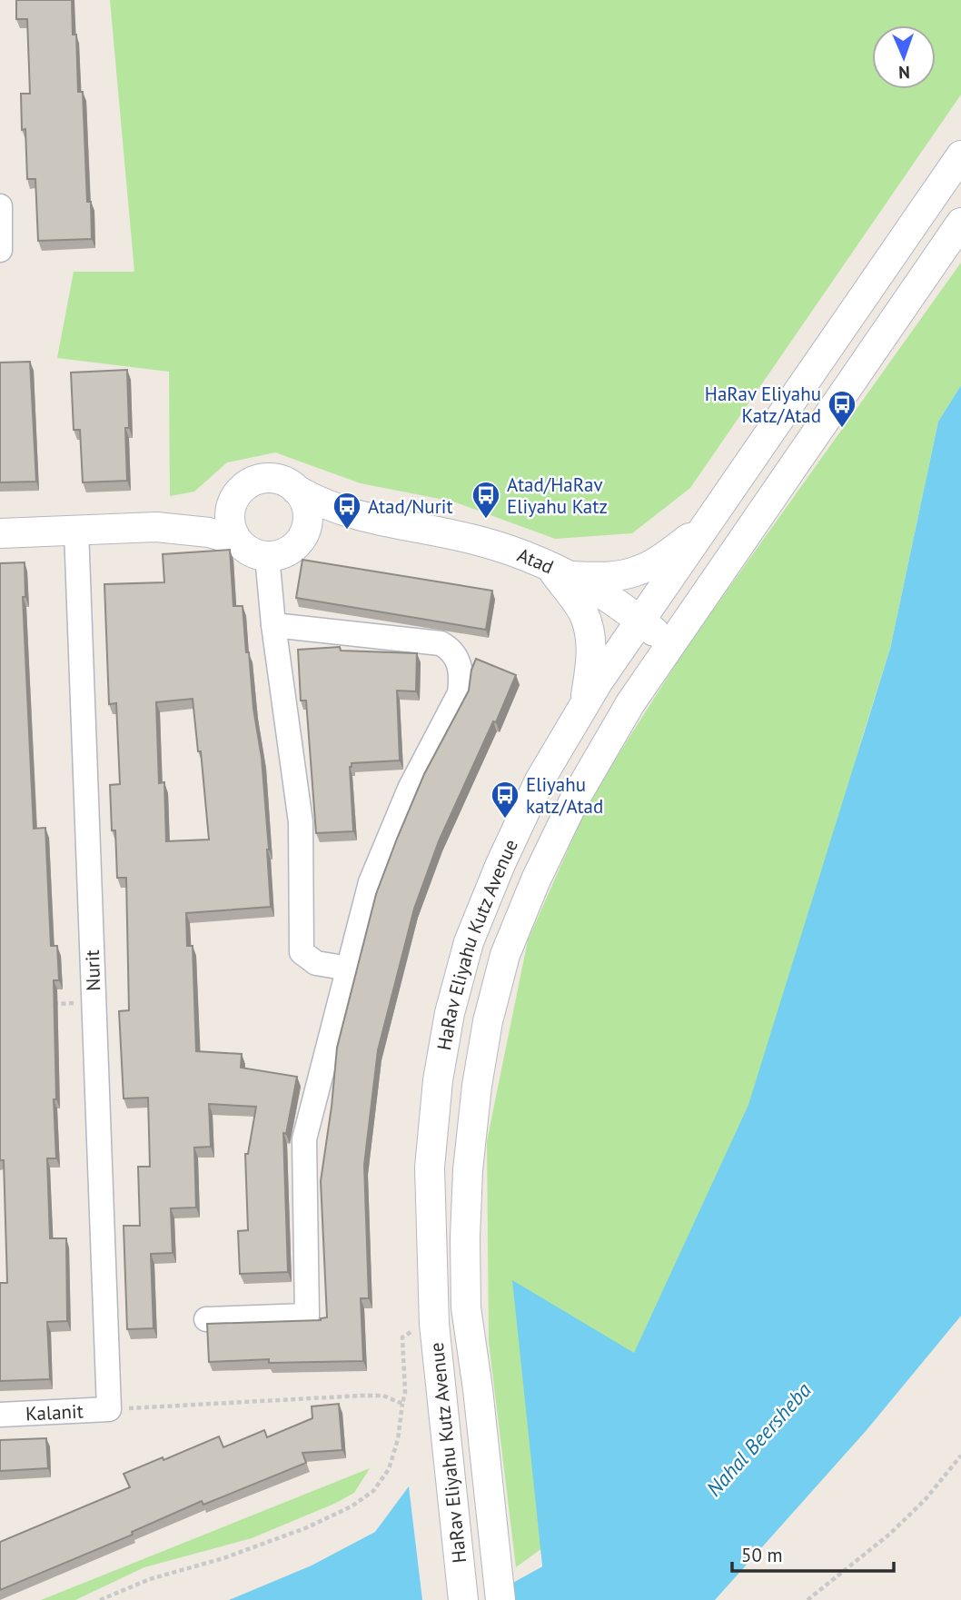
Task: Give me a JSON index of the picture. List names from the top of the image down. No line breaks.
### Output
{"streets":{"street":["Atad","HaRav Eliyahu Kutz Avenue","Nurit","Kalanit"]},"crossings":[["Atad","HaRav Eliyahu Kutz Avenue"],["Nurit","Kalanit"]],"water":["Nahal Beersheba"],"places":{"bus stop":["HaRav Eliyahu Katz/Atad","Atad/HaRav Eliyahu Katz","Atad/Nurit","Eliyahu katz/Atad"]},"scale_bar":"50 m","north":"bottom"}
